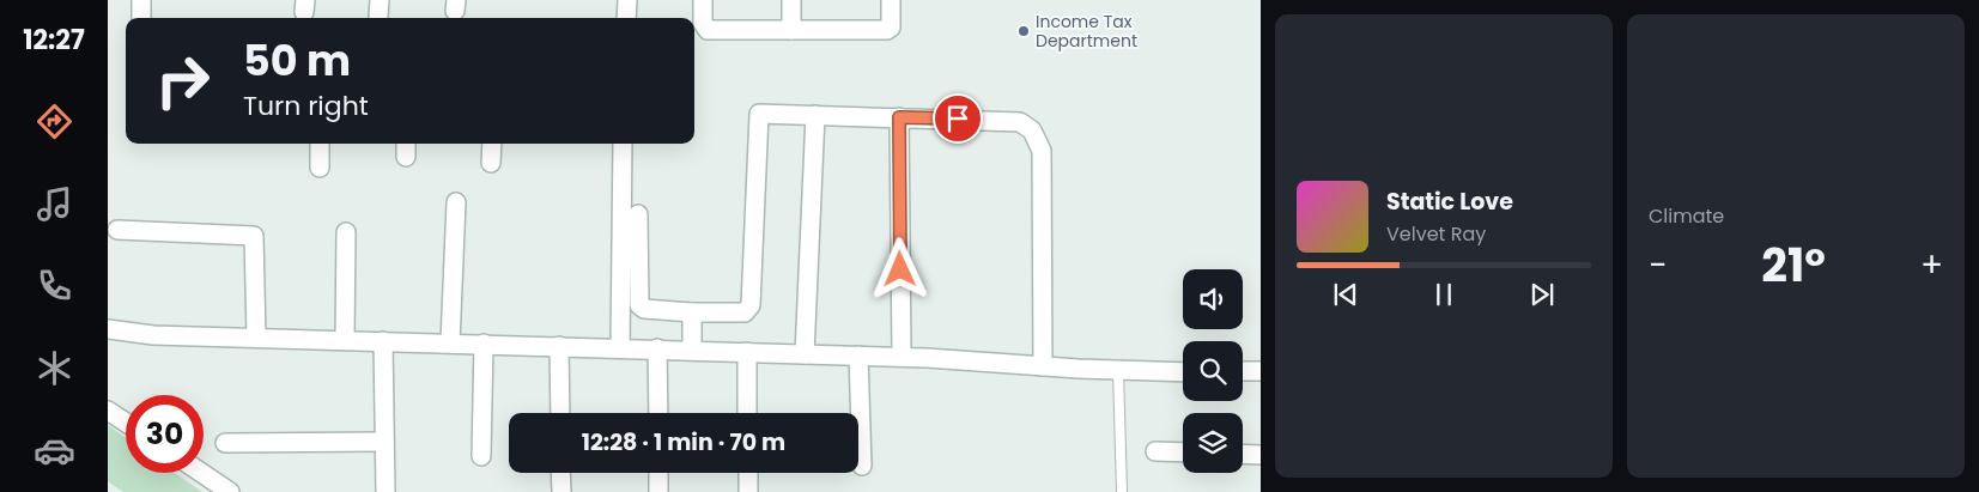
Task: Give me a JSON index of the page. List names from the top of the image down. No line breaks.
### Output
{"places":["Income Tax Department"],"page":{"tabs":"12:27","tile":"Climate","turn":["50 m","Turn right"],"song":["Static Love","Velvet Ray"],"heat":["−","21°","+"],"limit":"30","trip":"12:28 · 1 min · 70 m"}}
